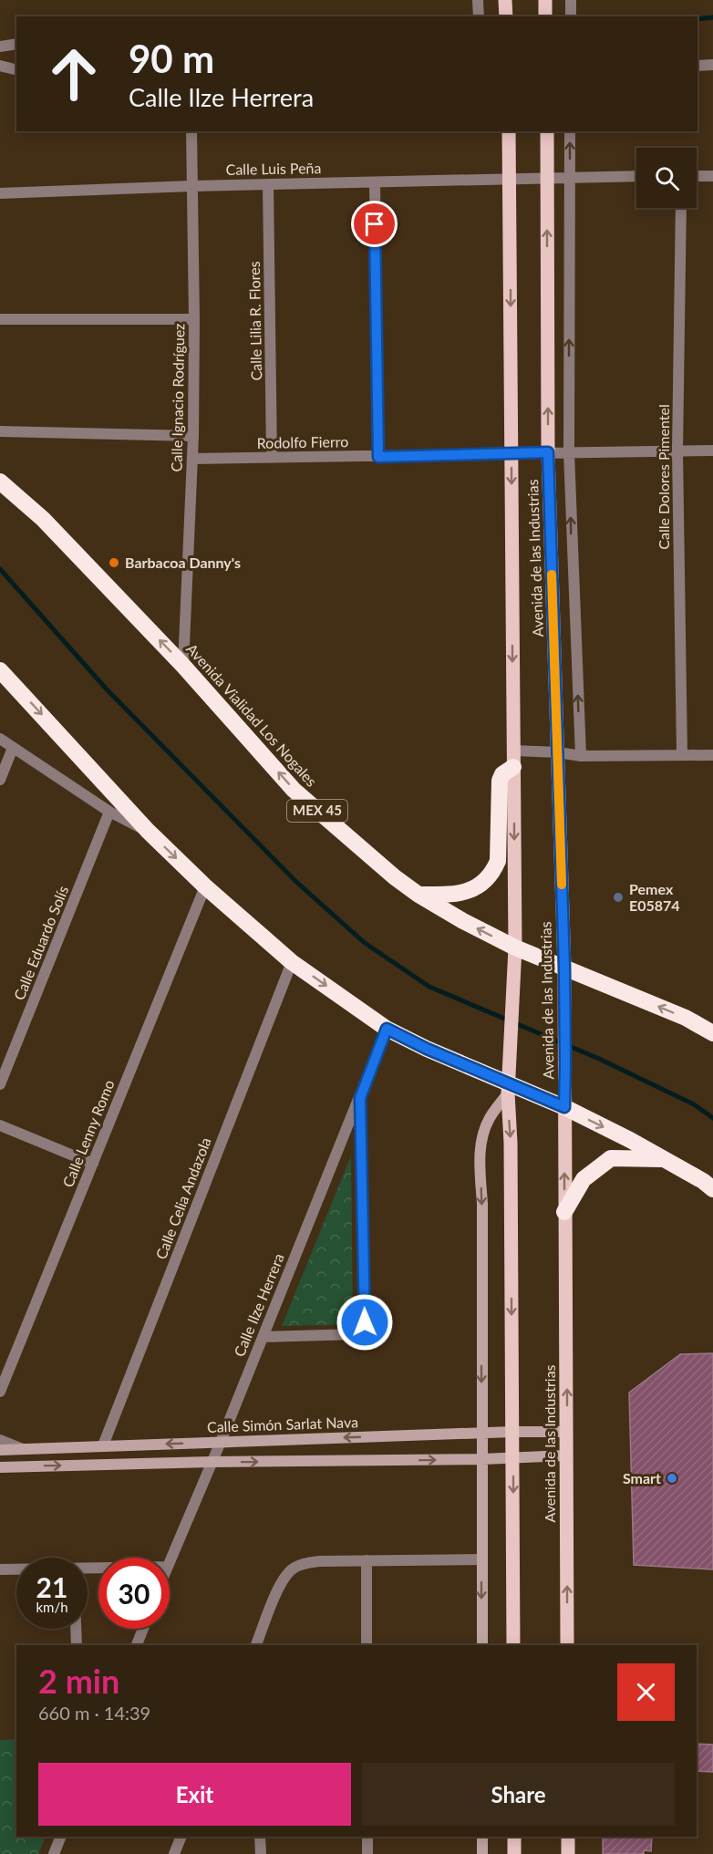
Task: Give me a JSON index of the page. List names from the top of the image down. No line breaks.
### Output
{"streets":{"highway":["Avenida Vialidad Los Nogales","MEX 45"],"main road":["Avenida de las Industrias"],"street":["Calle Luis Peña","Calle Lilia R. Flores","Calle Ignacio Rodríguez","Rodolfo Fierro","Calle Dolores Pimentel","Calle Eduardo Solís","Calle Lenny Romo","Calle Celia Andazola","Calle Ilze Herrera","Calle Simón Sarlat Nava"]},"crossings":[["Calle Luis Peña","Calle Lilia R. Flores"],["Calle Luis Peña","Calle Ignacio Rodríguez"],["Calle Luis Peña","Avenida de las Industrias"],["Calle Lilia R. Flores","Rodolfo Fierro"],["Calle Ignacio Rodríguez","Rodolfo Fierro"],["Calle Ignacio Rodríguez","Avenida Vialidad Los Nogales"],["Rodolfo Fierro","Avenida de las Industrias"],["Avenida de las Industrias","Avenida Vialidad Los Nogales"],["Avenida de las Industrias","Calle Simón Sarlat Nava"],["Calle Celia Andazola","Calle Simón Sarlat Nava"],["Calle Ilze Herrera","Calle Simón Sarlat Nava"]],"places":["Barbacoa Danny's","Pemex E05874","Smart"],"page":{"turn":["90 m","Calle Ilze Herrera"],"speed":"21 km/h","limit":"30","heading":["2 min","660 m · 14:39"],"buttons":["Exit","Share"]}}
